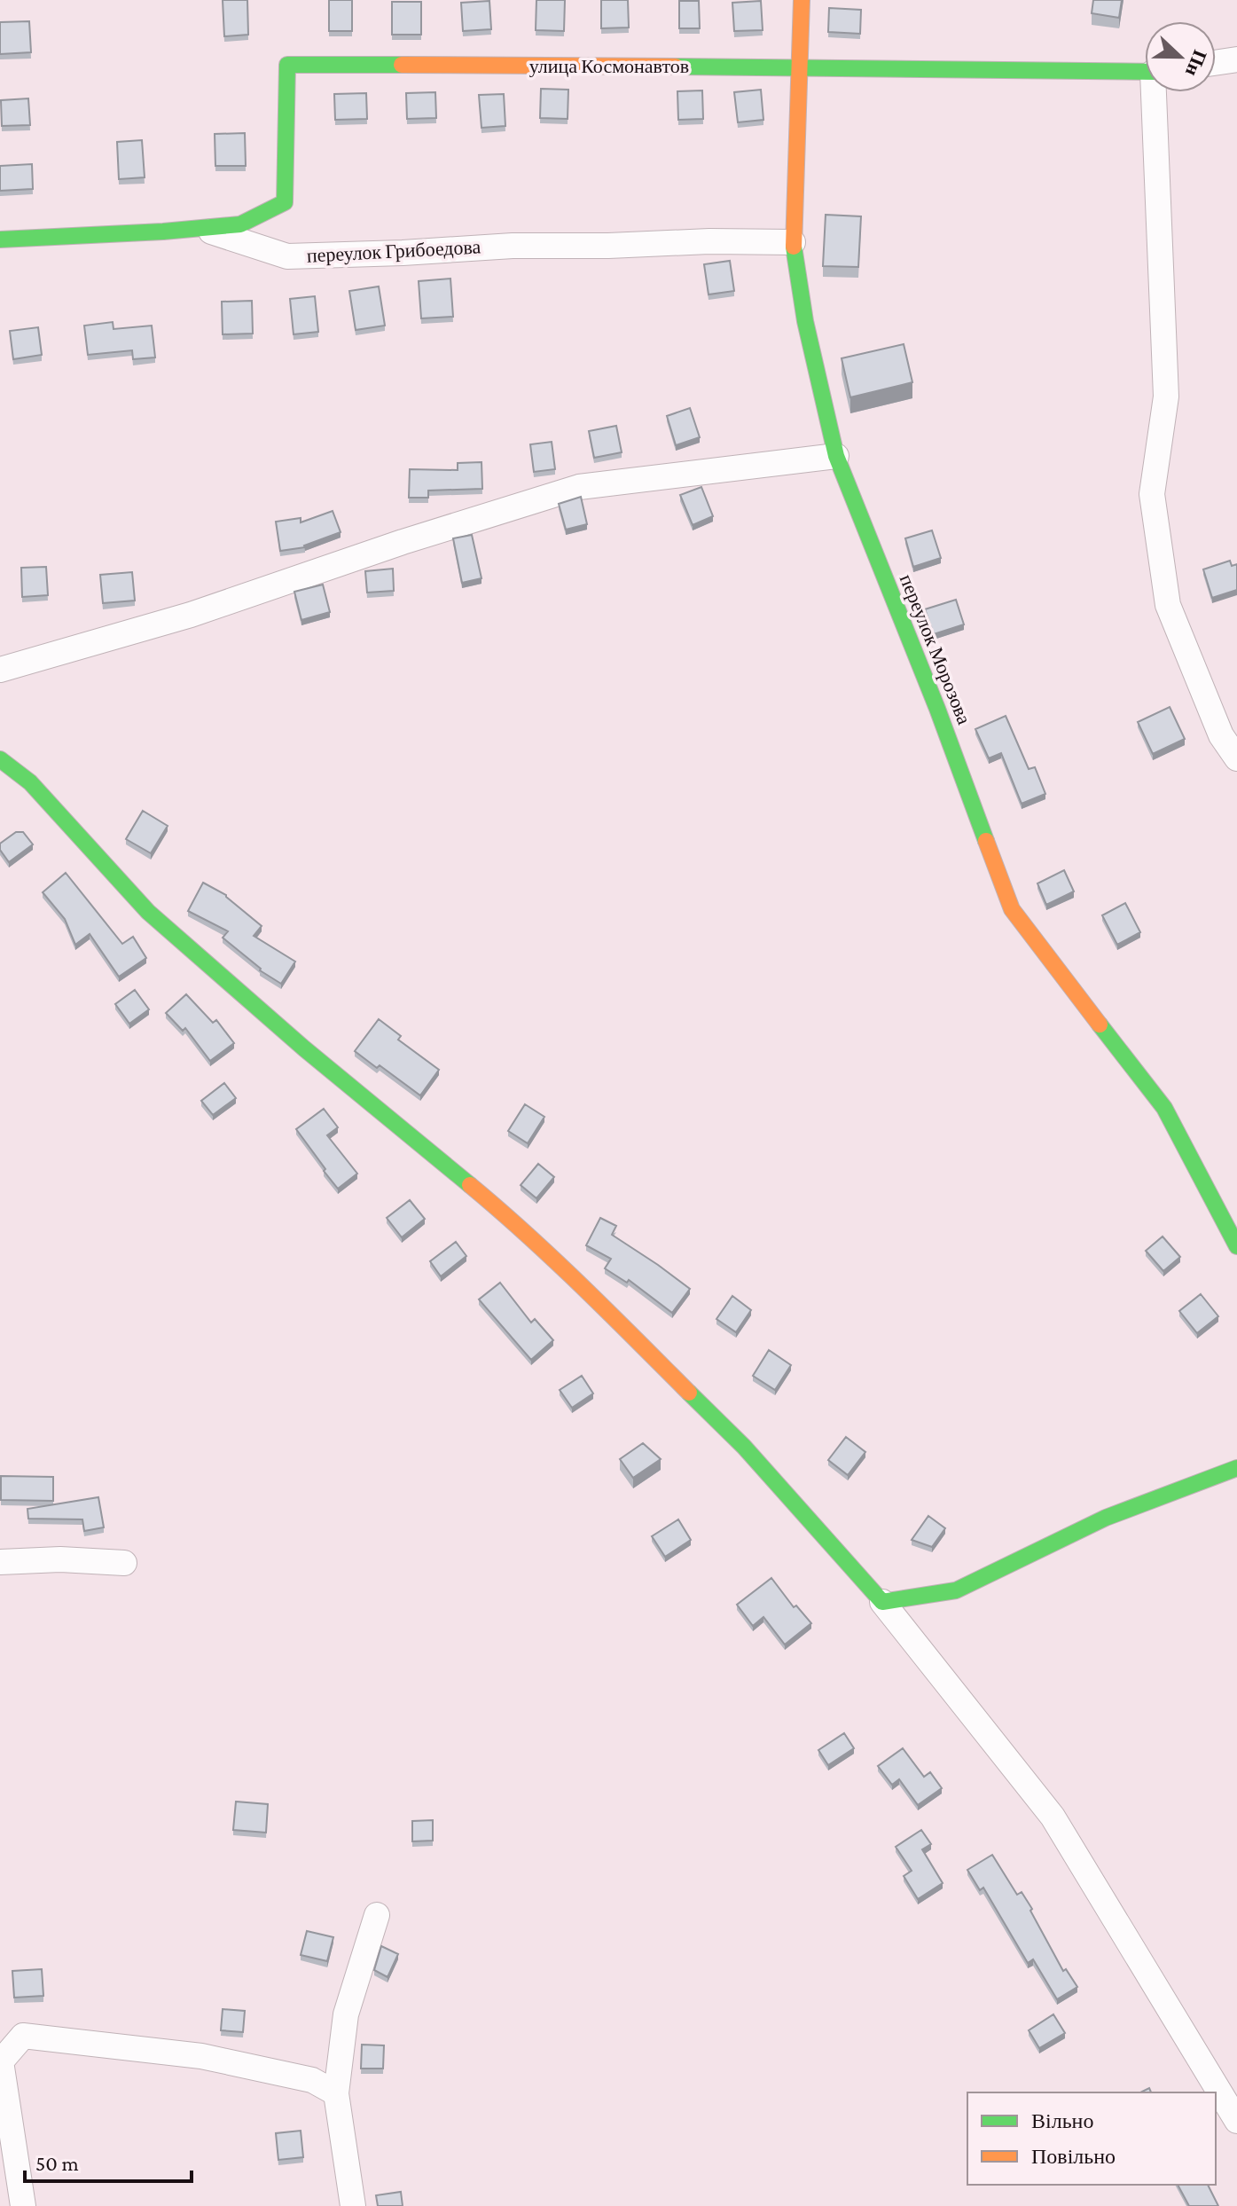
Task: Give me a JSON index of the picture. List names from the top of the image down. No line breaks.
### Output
{"streets":{"street":["улица Космонавтов","переулок Грибоедова","переулок Морозова"]},"crossings":[["улица Космонавтов","переулок Грибоедова"],["улица Космонавтов","переулок Морозова"],["переулок Грибоедова","переулок Морозова"]],"legend":["Вільно","Повільно"],"scale_bar":"50 m","north":"right"}
